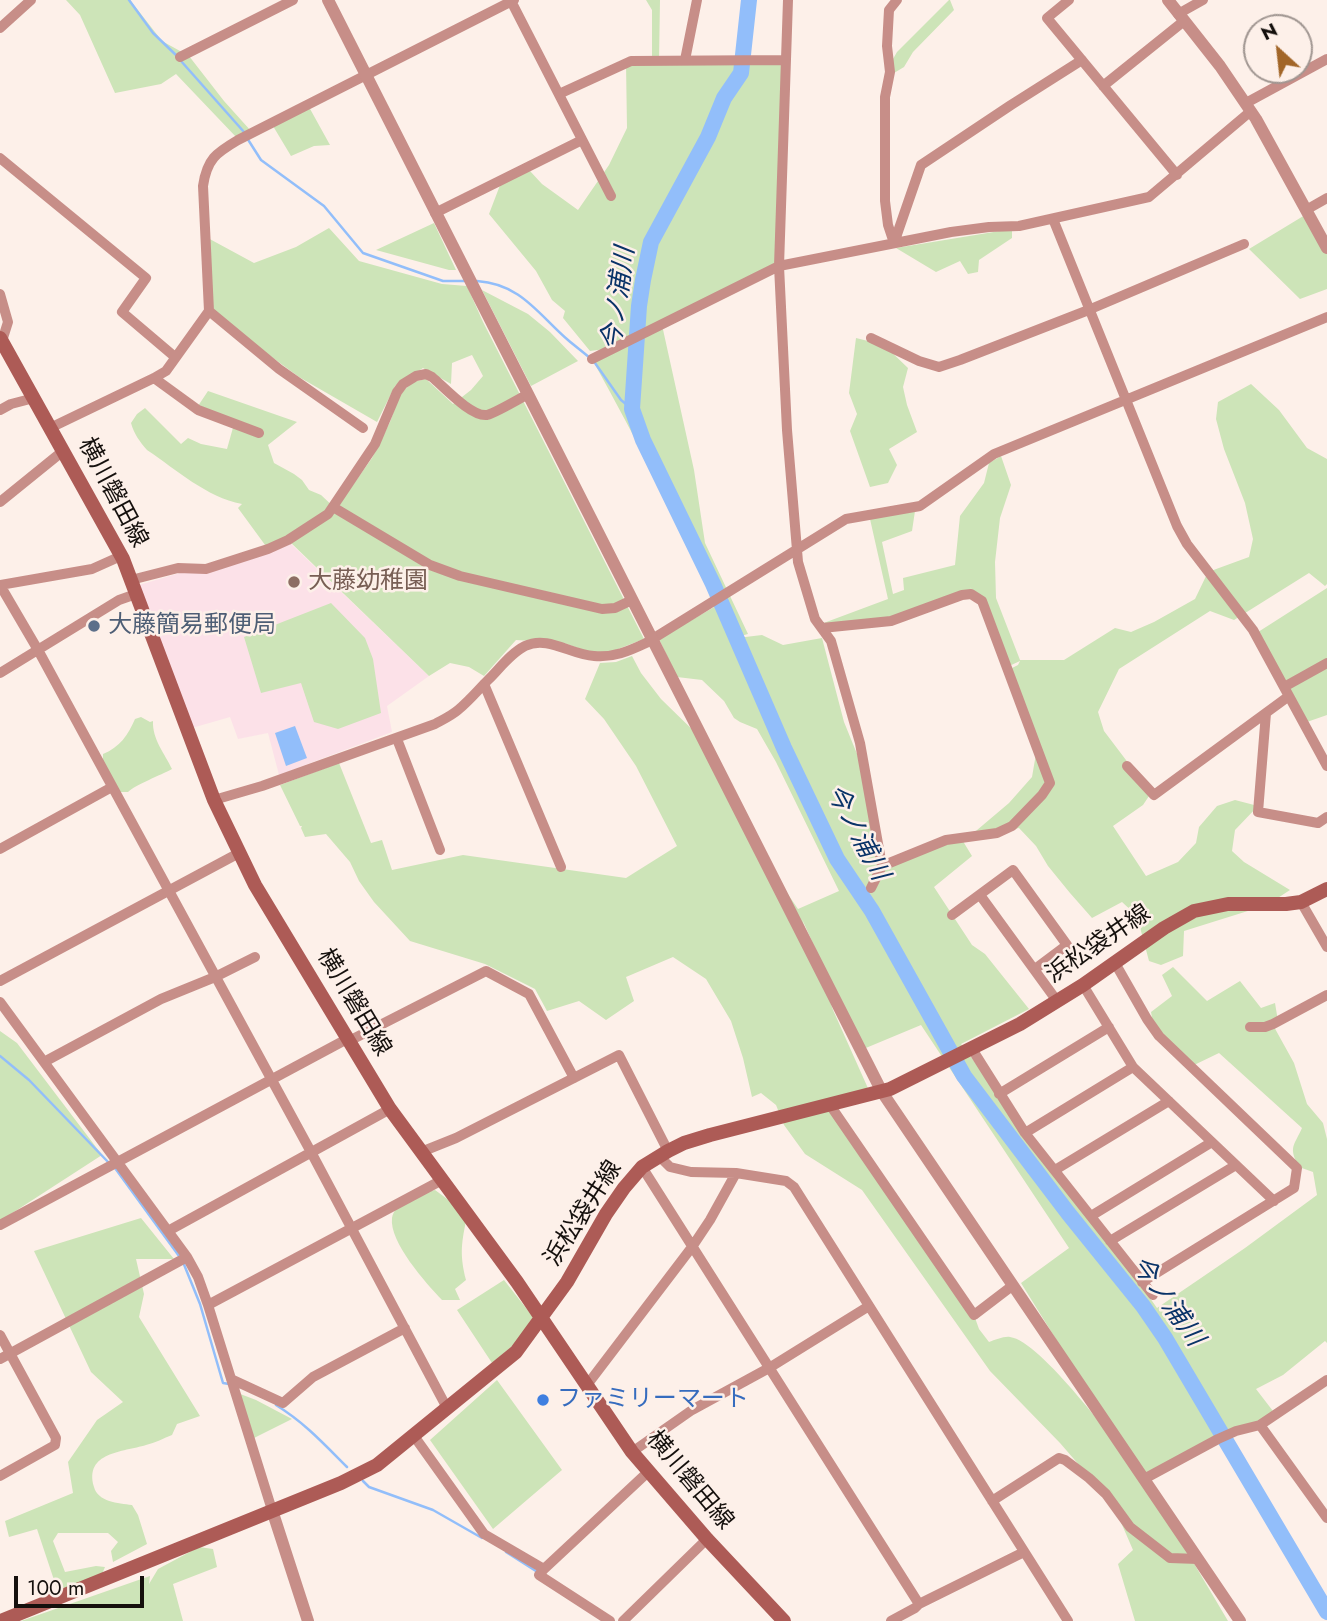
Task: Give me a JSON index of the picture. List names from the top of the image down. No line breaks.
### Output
{"streets":{"main road":["横川磐田線","浜松袋井線"]},"crossings":[["横川磐田線","浜松袋井線"]],"water":["今ノ浦川"],"places":["大藤幼稚園","大藤簡易郵便局","ファミリーマート"],"scale_bar":"100 m","north":"top left"}
